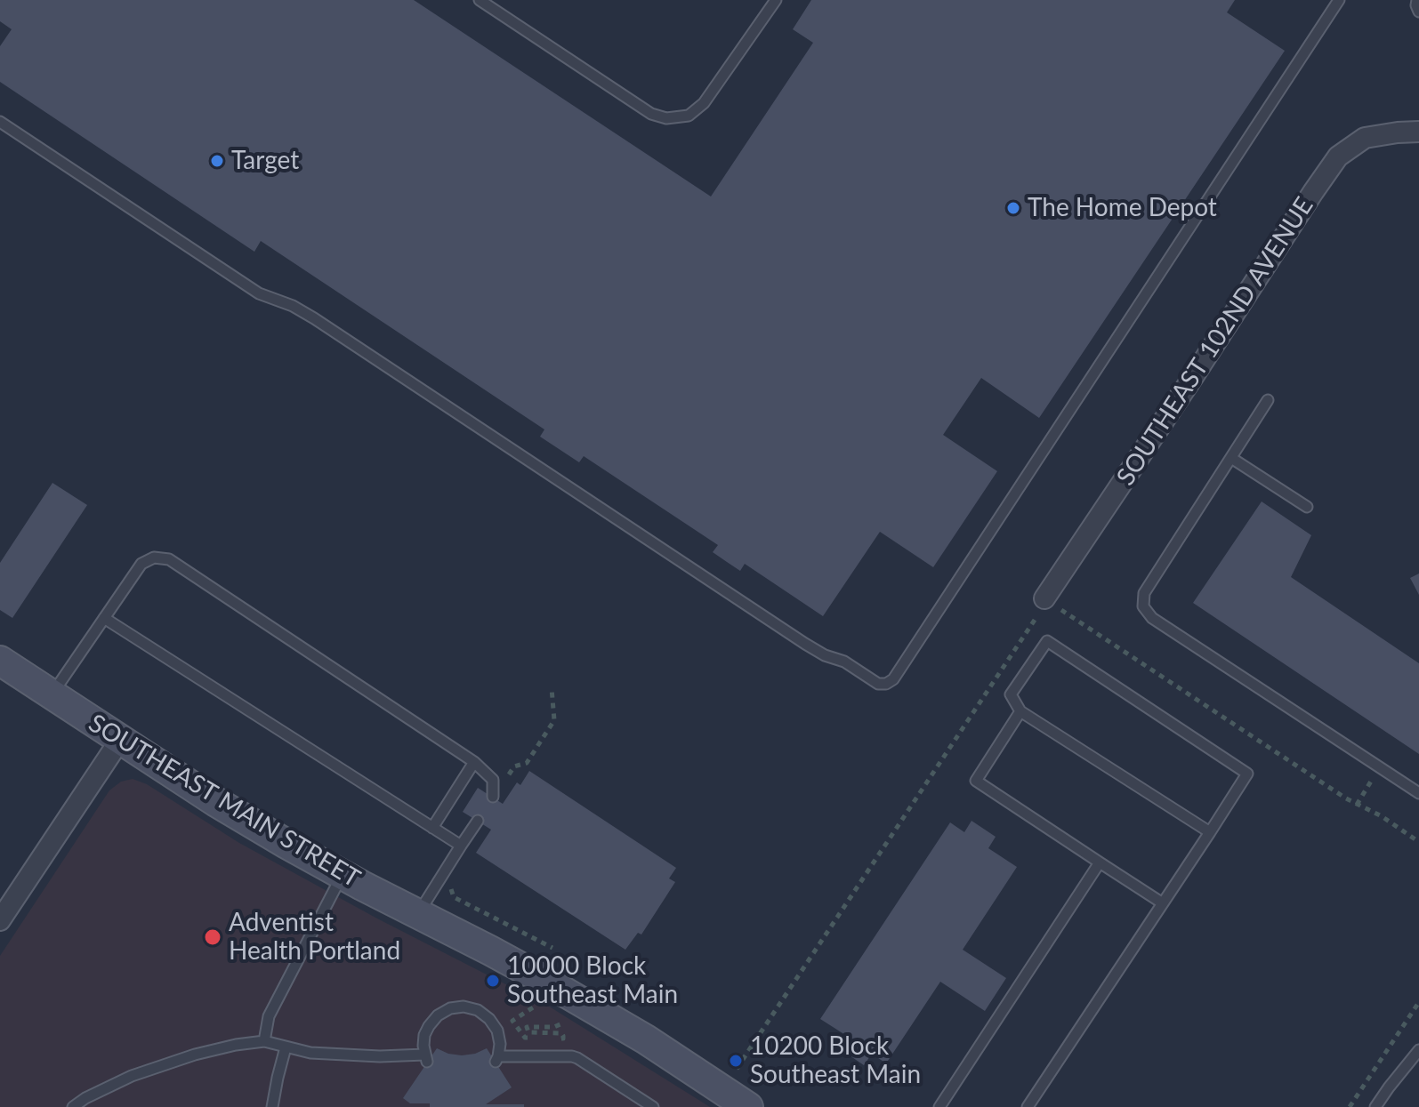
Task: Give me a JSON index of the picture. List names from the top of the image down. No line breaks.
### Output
{"streets":{"street":["SOUTHEAST 102ND AVENUE","SOUTHEAST MAIN STREET"]},"places":["Target","The Home Depot","Adventist Health Portland","10000 Block Southeast Main","10200 Block Southeast Main"]}
